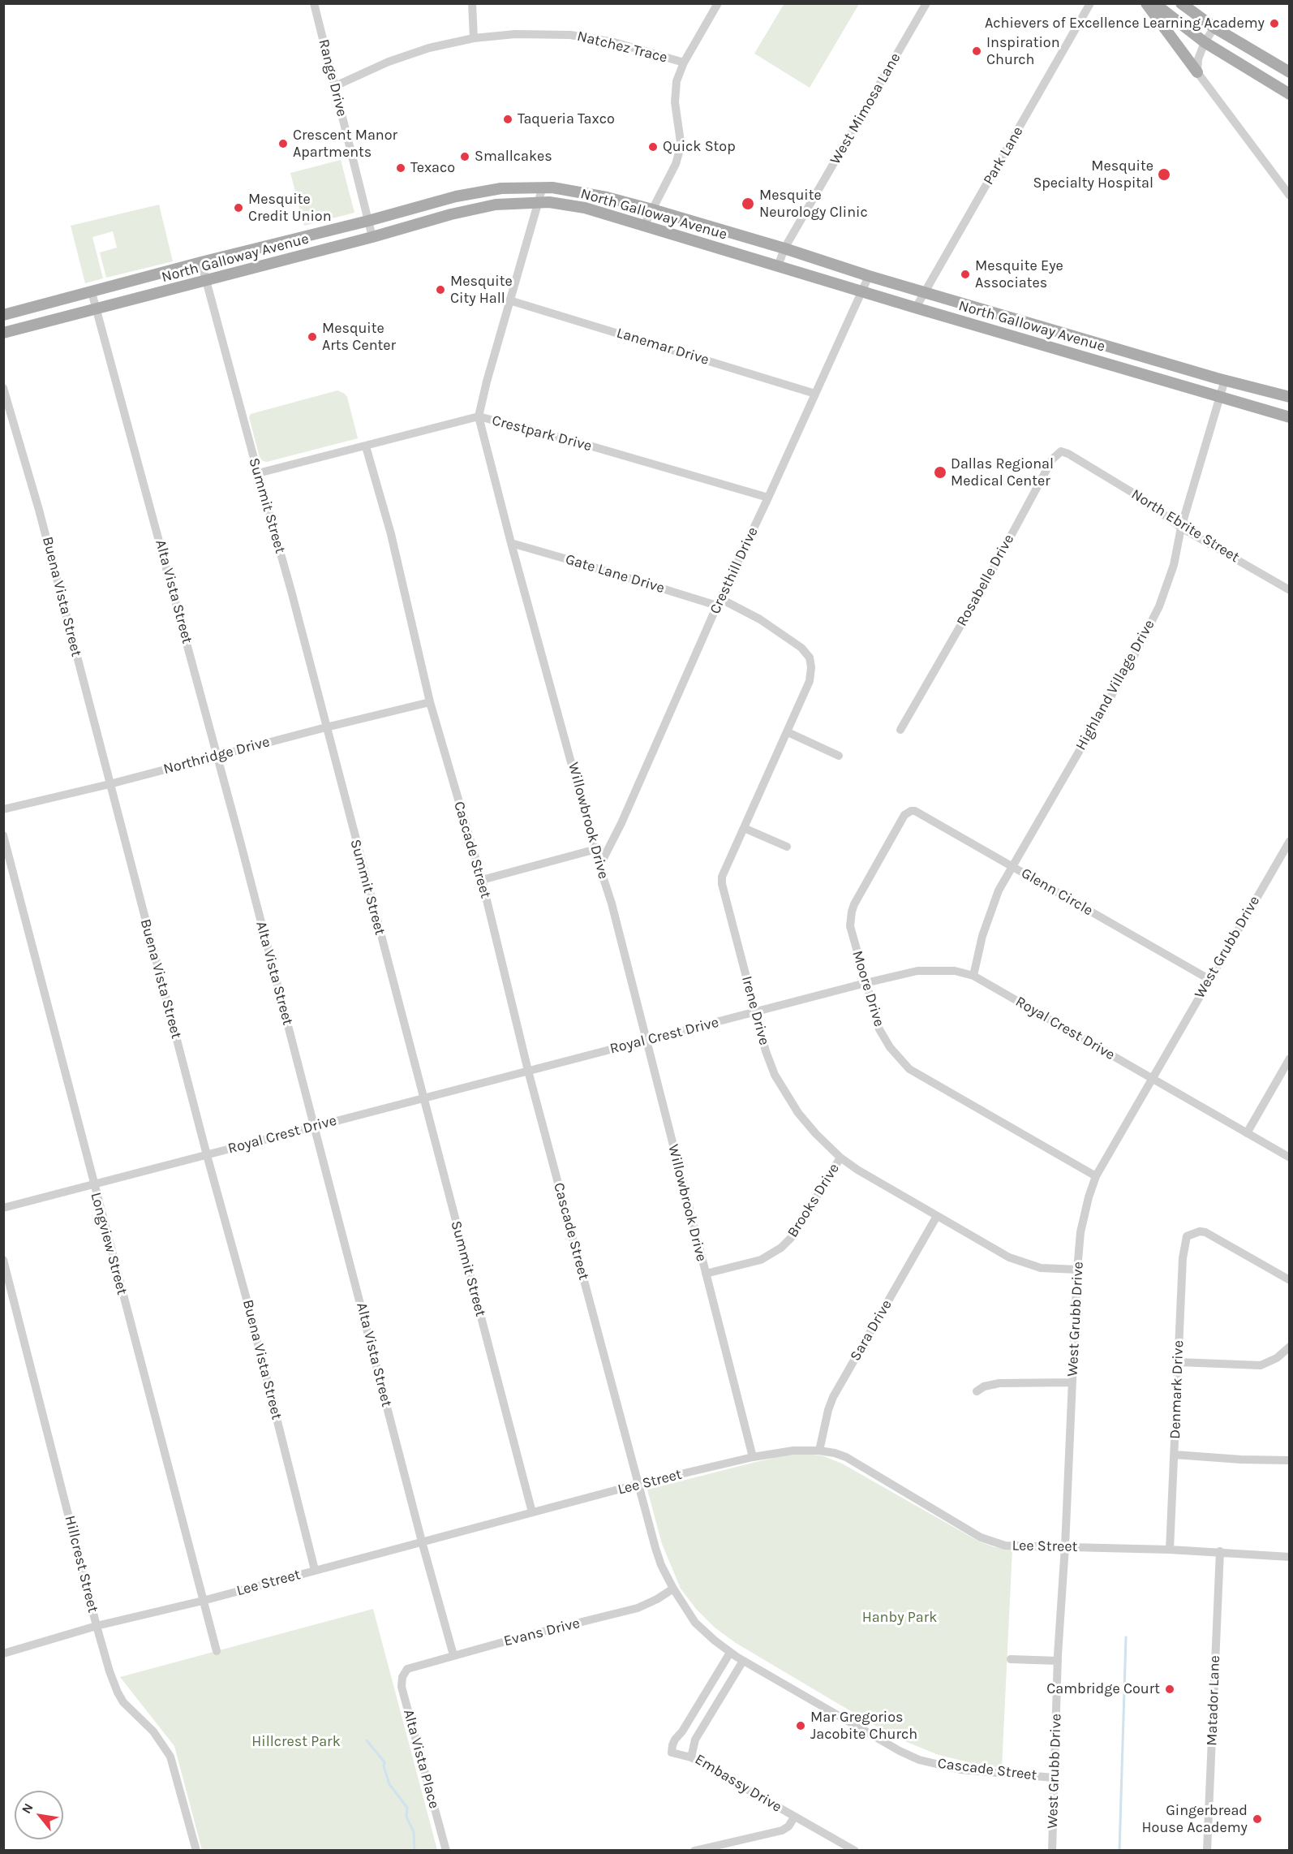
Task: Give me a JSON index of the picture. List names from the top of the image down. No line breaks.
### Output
{"streets":{"main road":["North Galloway Avenue"],"street":["Natchez Trace","Range Drive","West Mimosa Lane","Park Lane","Lanemar Drive","Crestpark Drive","Summit Street","North Ebrite Street","Cresthill Drive","Gate Lane Drive","Rosabelle Drive","Alta Vista Street","Buena Vista Street","Highland Village Drive","Northridge Drive","Willowbrook Drive","Cascade Street","Glenn Circle","West Grubb Drive","Moore Drive","Irene Drive","Royal Crest Drive","Brooks Drive","Longview Street","Sara Drive","Denmark Drive","Lee Street","Hillcrest Street","Evans Drive","Matador Lane","Alta Vista Place","Embassy Drive"]},"crossings":[["Natchez Trace","Range Drive"],["Range Drive","North Galloway Avenue"],["West Mimosa Lane","North Galloway Avenue"],["Park Lane","North Galloway Avenue"],["North Galloway Avenue","Summit Street"],["North Galloway Avenue","Cresthill Drive"],["North Galloway Avenue","Alta Vista Street"],["North Galloway Avenue","Highland Village Drive"],["North Galloway Avenue","Willowbrook Drive"],["Lanemar Drive","Cresthill Drive"],["Lanemar Drive","Willowbrook Drive"],["Crestpark Drive","Summit Street"],["Crestpark Drive","Cresthill Drive"],["Crestpark Drive","Willowbrook Drive"],["Crestpark Drive","Cascade Street"],["Summit Street","Northridge Drive"],["Summit Street","Royal Crest Drive"],["Summit Street","Lee Street"],["North Ebrite Street","Rosabelle Drive"],["North Ebrite Street","Highland Village Drive"],["Cresthill Drive","Gate Lane Drive"],["Cresthill Drive","Willowbrook Drive"],["Gate Lane Drive","Willowbrook Drive"],["Gate Lane Drive","Irene Drive"],["Alta Vista Street","Northridge Drive"],["Alta Vista Street","Royal Crest Drive"],["Alta Vista Street","Lee Street"],["Alta Vista Street","Evans Drive"],["Buena Vista Street","Northridge Drive"],["Buena Vista Street","Royal Crest Drive"],["Buena Vista Street","Lee Street"],["Highland Village Drive","Glenn Circle"],["Highland Village Drive","Royal Crest Drive"],["Northridge Drive","Cascade Street"],["Willowbrook Drive","Royal Crest Drive"],["Willowbrook Drive","Brooks Drive"],["Willowbrook Drive","Lee Street"],["Cascade Street","West Grubb Drive"],["Cascade Street","Royal Crest Drive"],["Cascade Street","Lee Street"],["Cascade Street","Evans Drive"],["Cascade Street","Embassy Drive"],["Glenn Circle","West Grubb Drive"],["Glenn Circle","Moore Drive"],["West Grubb Drive","Moore Drive"],["West Grubb Drive","Irene Drive"],["West Grubb Drive","Royal Crest Drive"],["West Grubb Drive","Lee Street"],["Moore Drive","Royal Crest Drive"],["Irene Drive","Royal Crest Drive"],["Irene Drive","Brooks Drive"],["Irene Drive","Sara Drive"],["Royal Crest Drive","Longview Street"],["Longview Street","Lee Street"],["Sara Drive","Lee Street"],["Denmark Drive","Lee Street"],["Lee Street","Hillcrest Street"],["Lee Street","Matador Lane"],["Evans Drive","Alta Vista Place"]],"parks":["Hanby Park","Hillcrest Park"],"places":["Achievers of Excellence Learning Academy","Inspiration Church","Taqueria Taxco","Crescent Manor Apartments","Quick Stop","Smallcakes","Texaco","Mesquite Specialty Hospital","Mesquite Neurology Clinic","Mesquite Credit Union","Mesquite Eye Associates","Mesquite City Hall","Mesquite Arts Center","Dallas Regional Medical Center","Cambridge Court","Mar Gregorios Jacobite Church","Gingerbread House Academy"],"north":"top left"}
